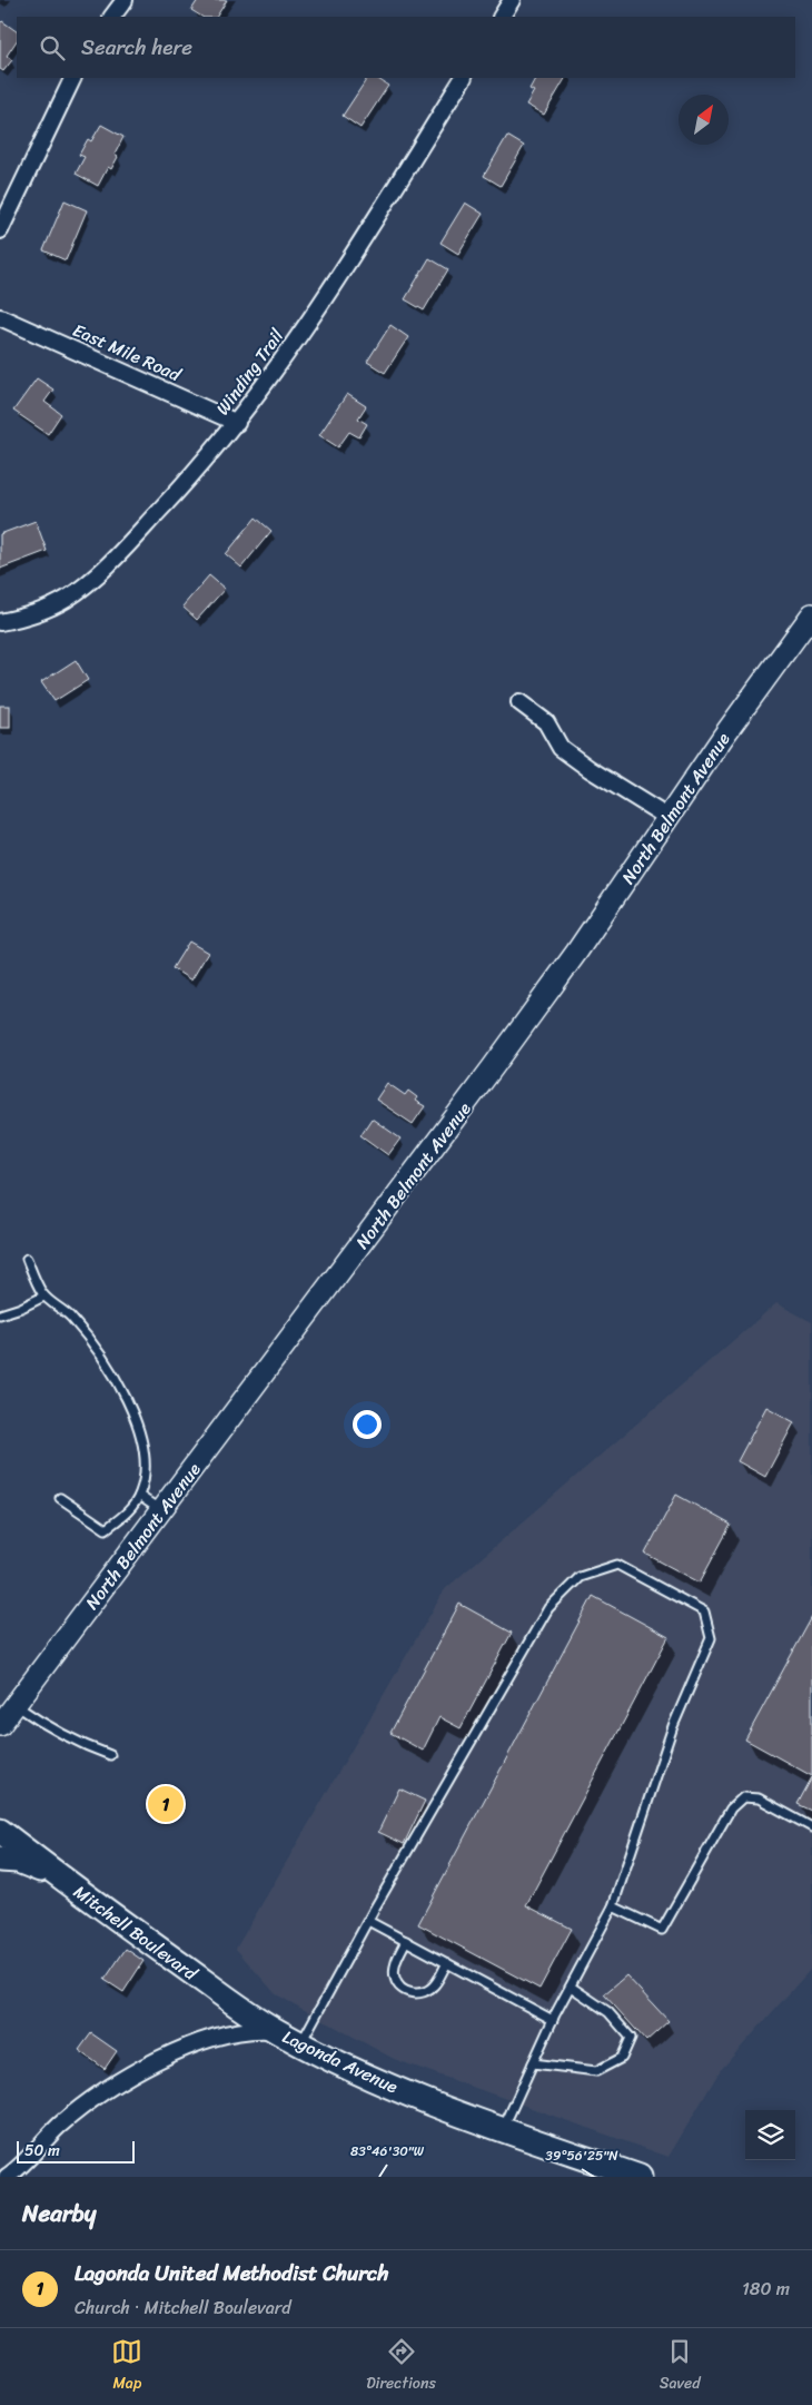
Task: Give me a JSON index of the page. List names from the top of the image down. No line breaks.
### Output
{"streets":{"main road":["Mitchell Boulevard","Lagonda Avenue"],"street":["East Mile Road","Winding Trail","North Belmont Avenue"]},"crossings":[["East Mile Road","Winding Trail"],["Mitchell Boulevard","Lagonda Avenue"]],"scale_bar":"50 m","north":"top right","page":{"search":"Search here","pins":"1","scale":"50 m","heading":"Nearby","list":[{"mark":"1","name":"Lagonda United Methodist Church","note":"Church · Mitchell Boulevard","value":"180 m"}],"nav":["Map","Directions","Saved"]},"coordinates":["83°46'30\"W","39°56'25\"N"]}
